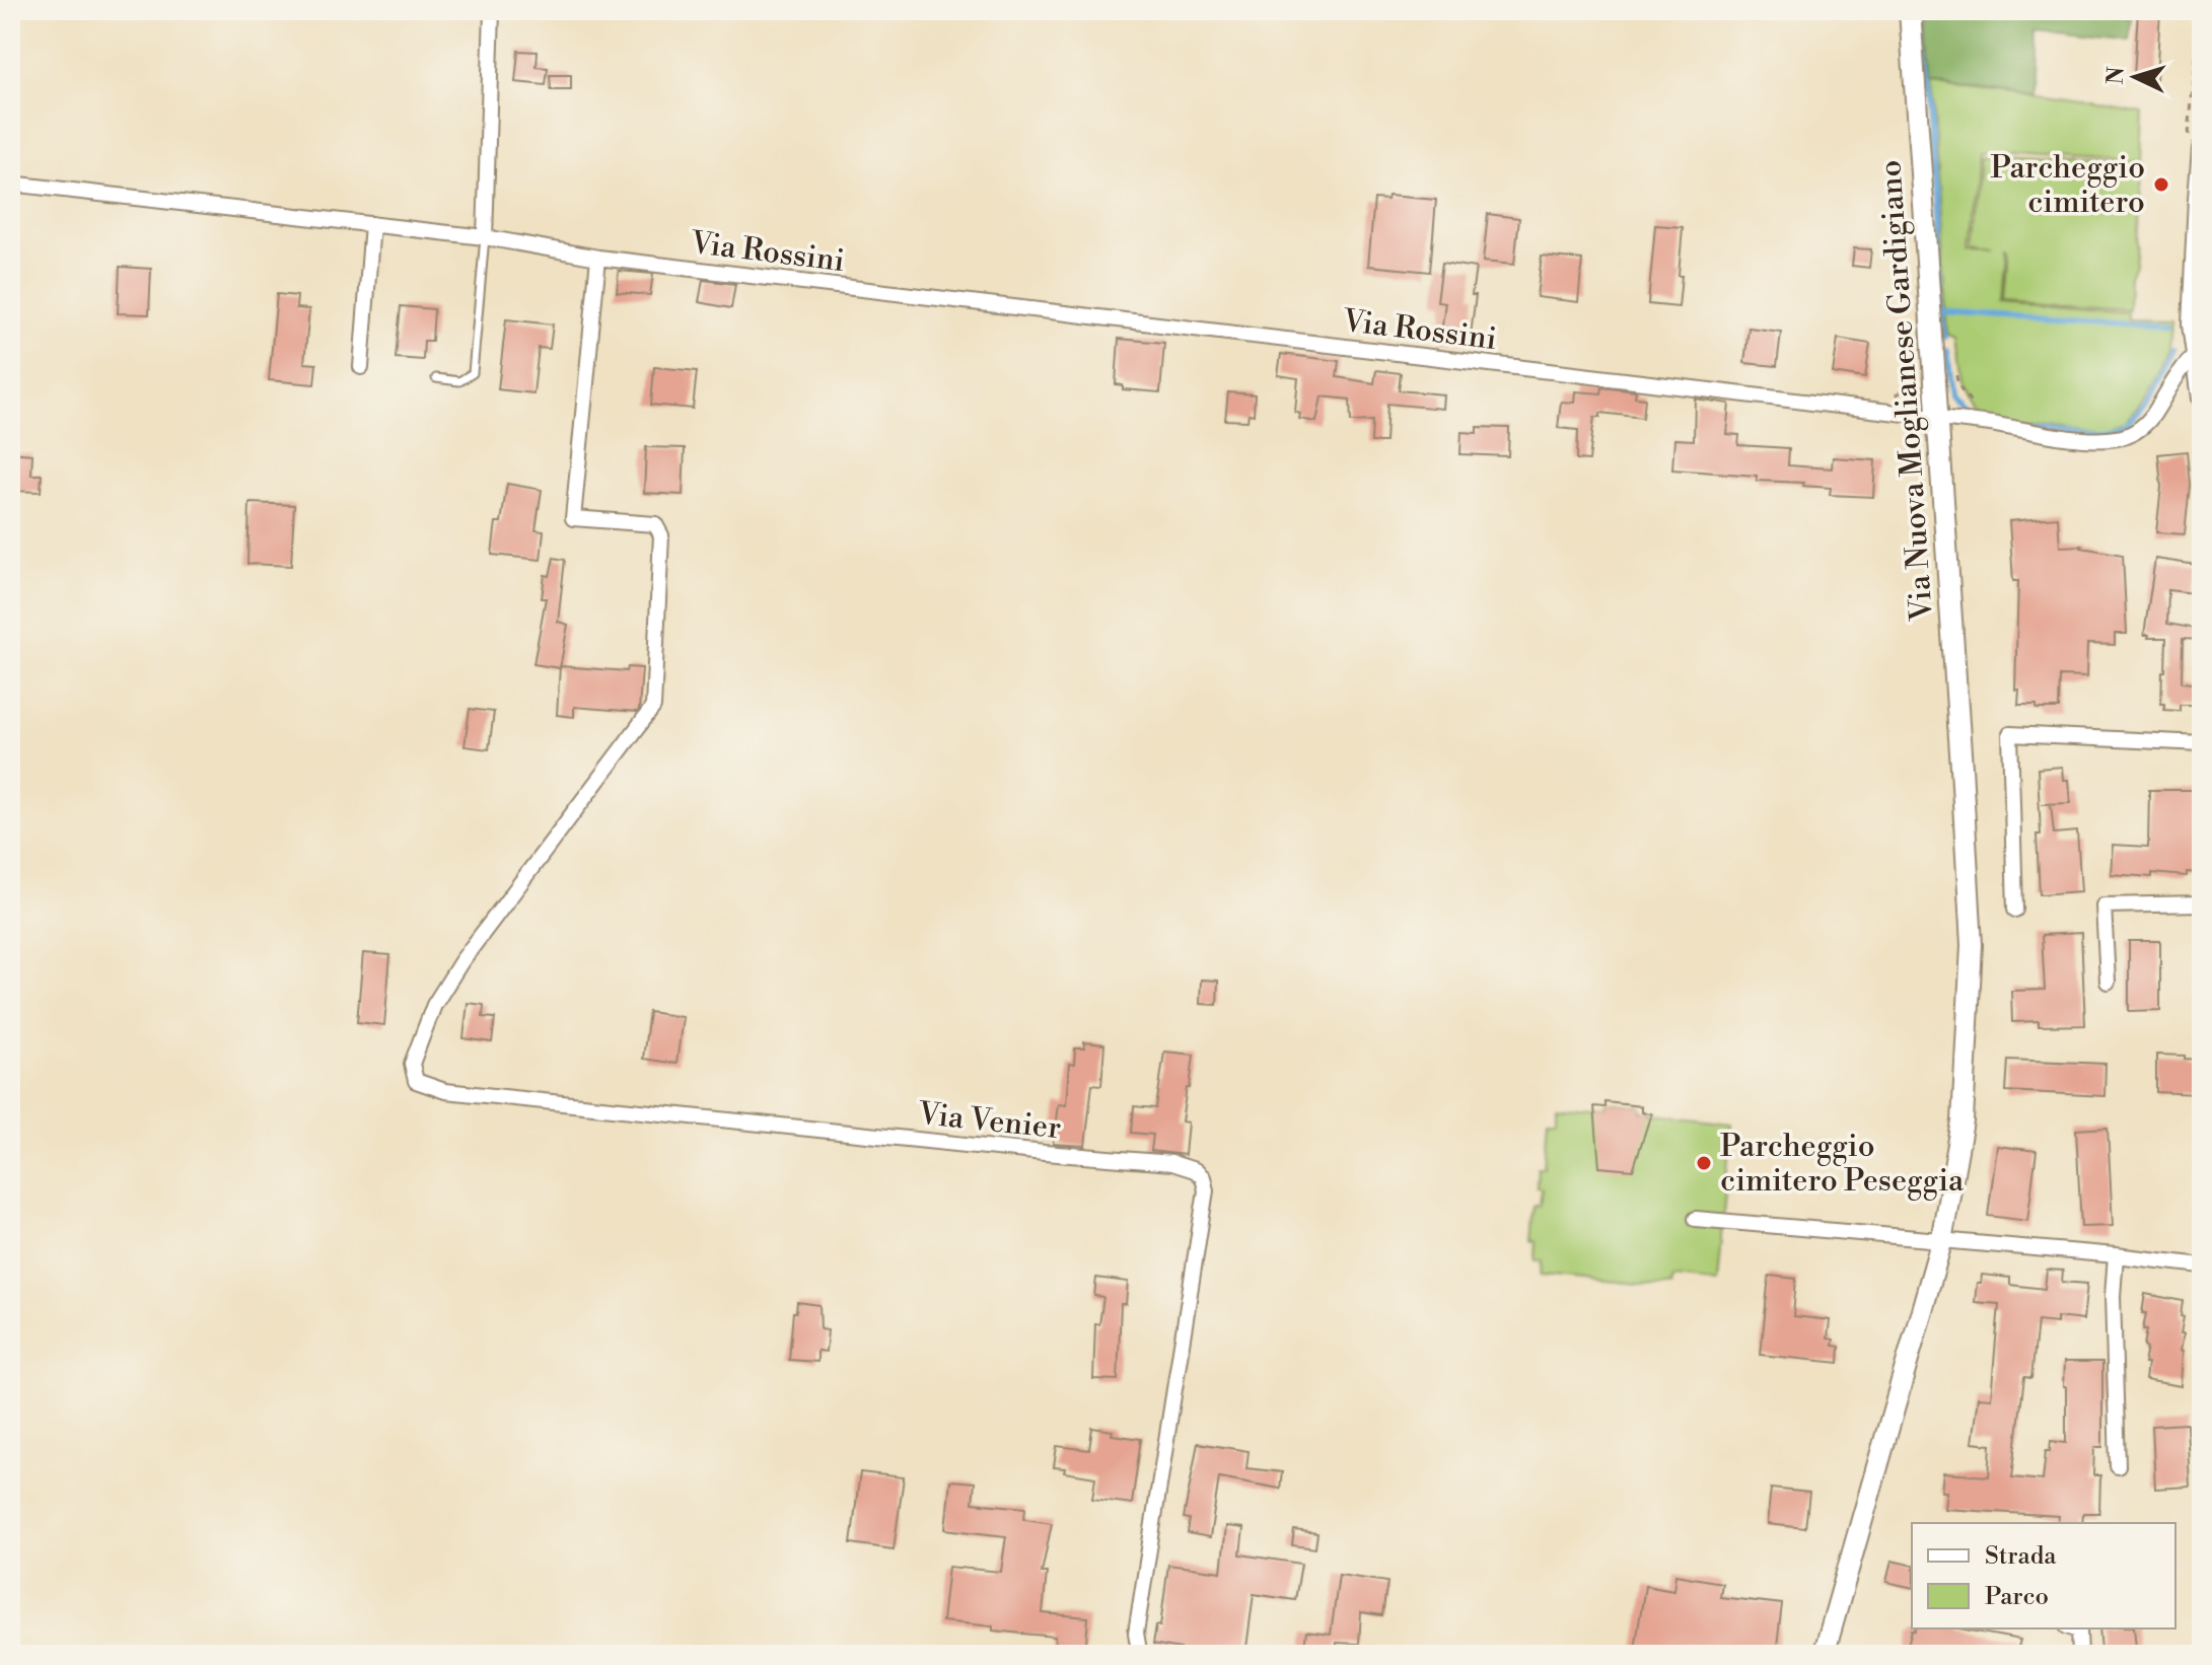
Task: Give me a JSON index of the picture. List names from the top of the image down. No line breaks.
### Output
{"streets":{"main road":["Via Nuova Moglianese Gardigiano"],"street":["Via Rossini","Via Venier"]},"crossings":[["Via Rossini","Via Nuova Moglianese Gardigiano"],["Via Rossini","Via Venier"]],"places":["Parcheggio cimitero","Parcheggio cimitero Peseggia"],"legend":["Strada","Parco"],"north":"left"}
